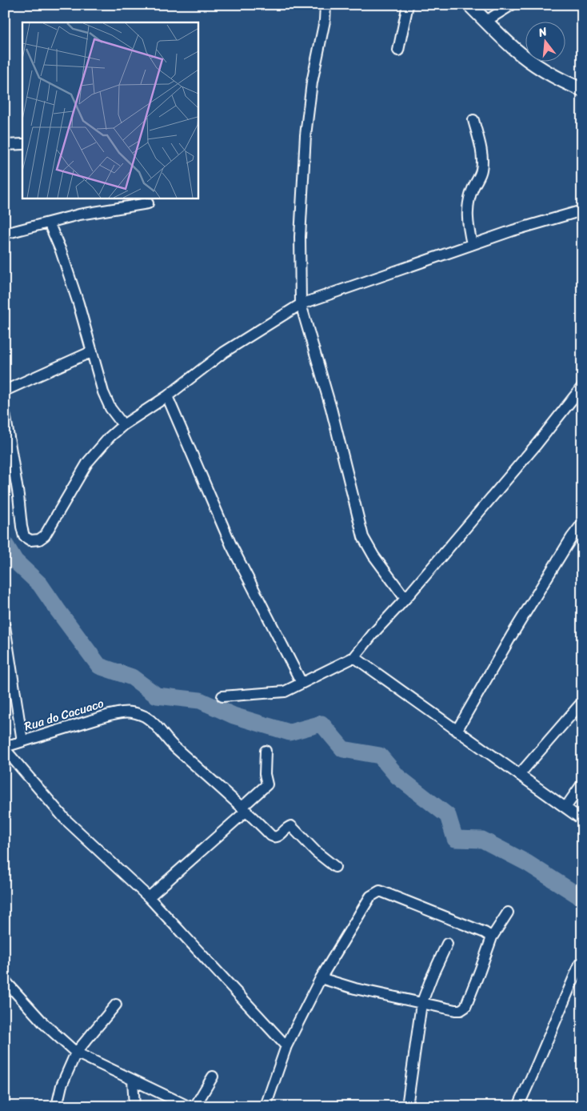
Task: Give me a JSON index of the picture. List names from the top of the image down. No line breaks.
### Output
{"streets":{"street":["Rua do Cacuaco"]},"north":"top"}
